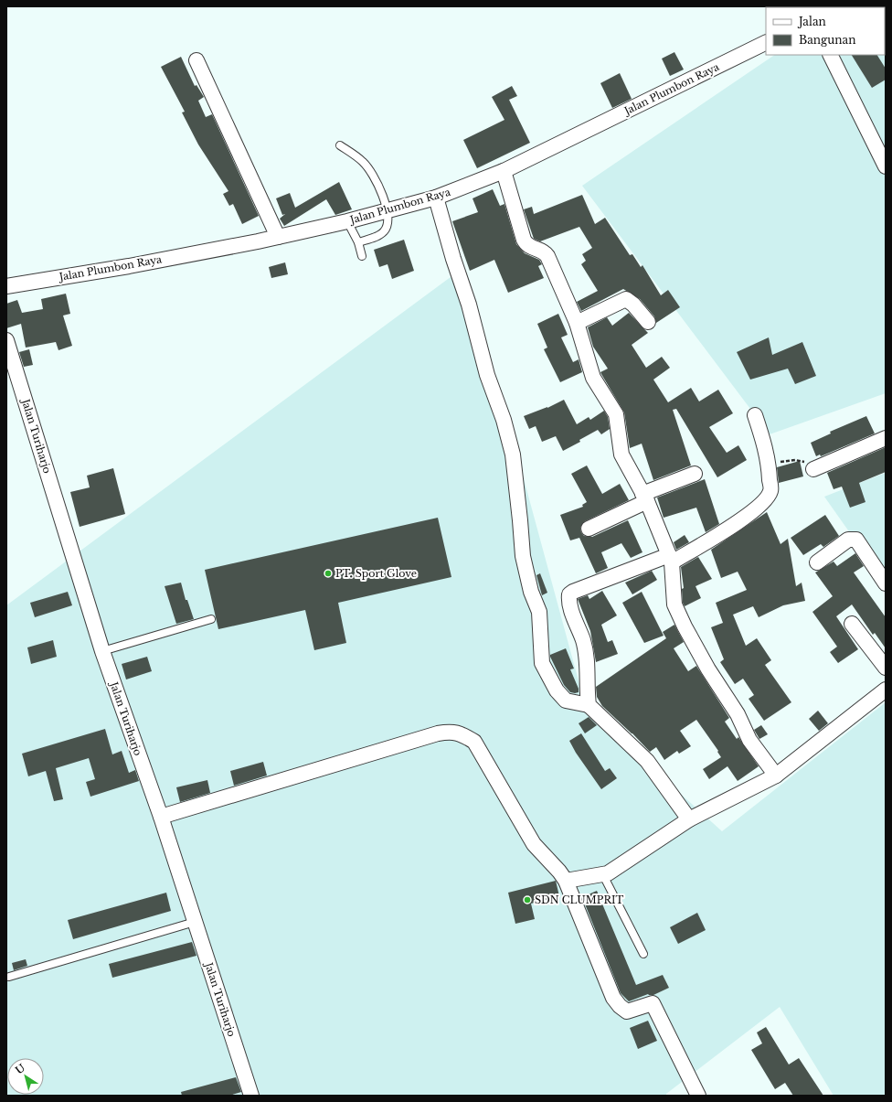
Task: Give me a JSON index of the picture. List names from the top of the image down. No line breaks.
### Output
{"streets":{"street":["Jalan Plumbon Raya","Jalan Turiharjo"]},"places":["PT. Sport Glove","SDN CLUMPRIT"],"legend":["Jalan","Bangunan"],"north":"top left"}
